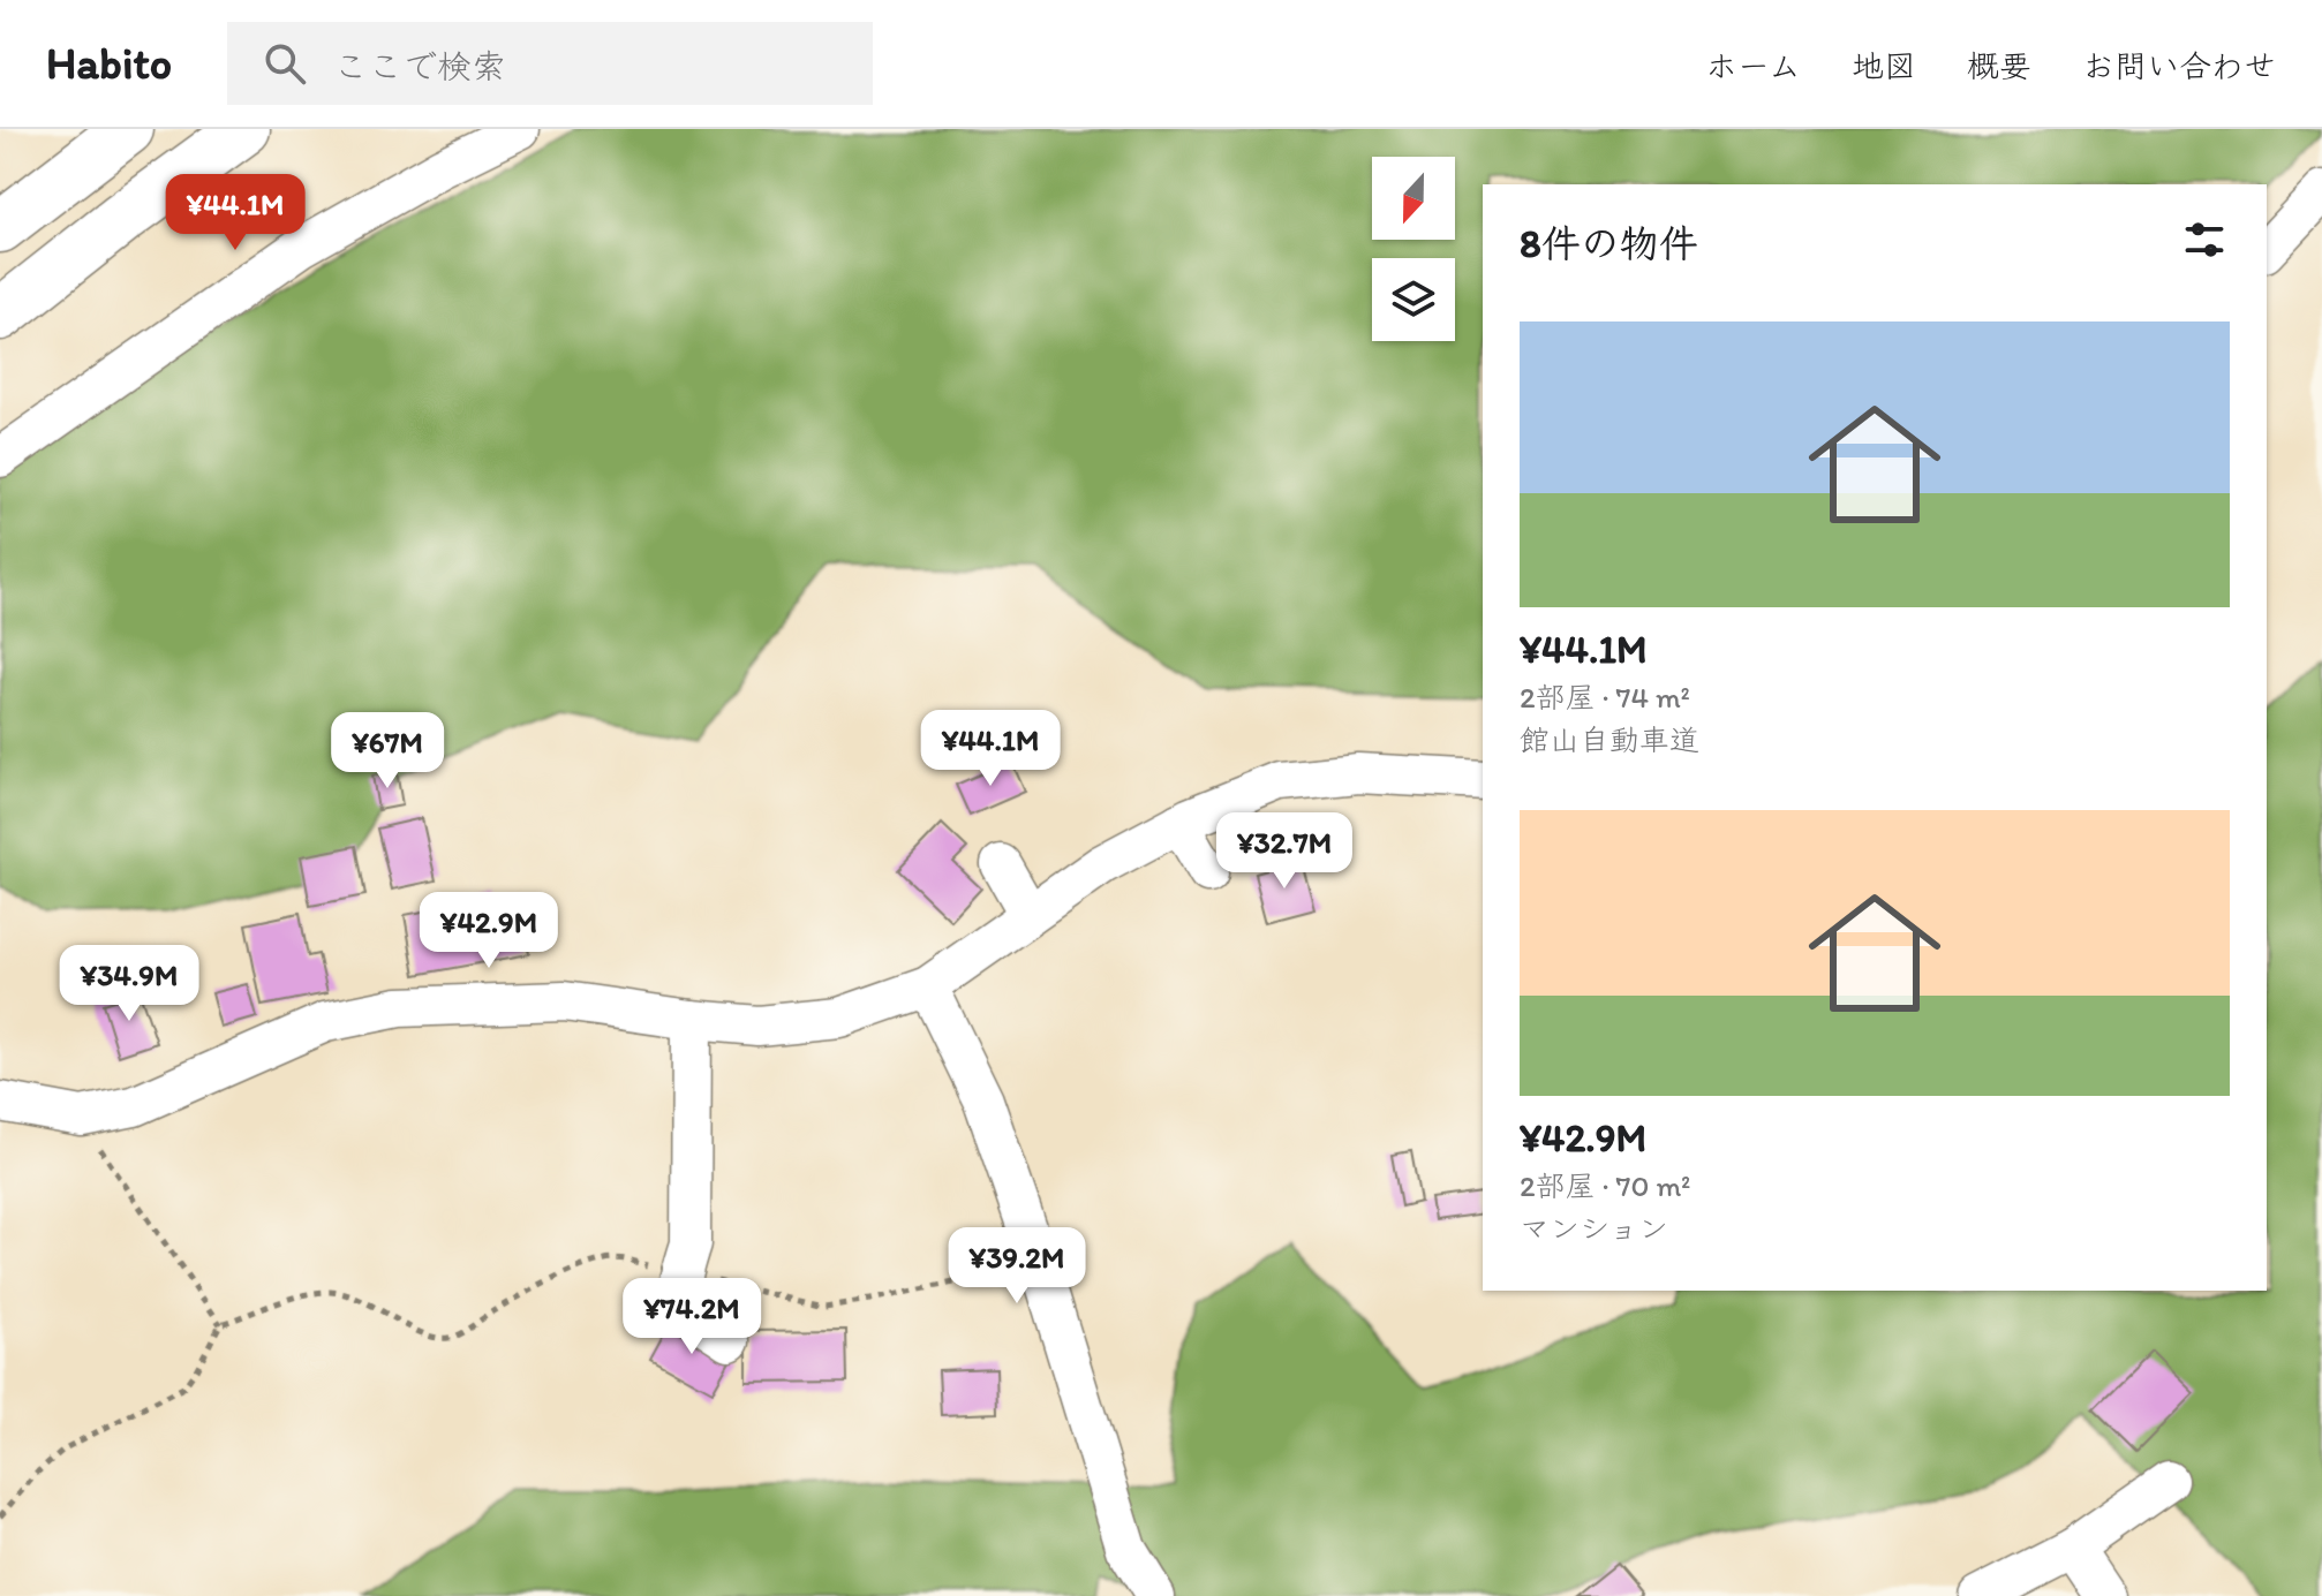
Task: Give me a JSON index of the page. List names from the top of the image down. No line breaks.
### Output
{"north":"bottom","page":{"header":"Habito","search":"ここで検索","nav":["ホーム","地図","概要","お問い合わせ"],"price":["¥44.1M","¥44.1M","¥67M","¥32.7M","¥42.9M","¥34.9M","¥39.2M","¥74.2M"],"heading":"8件の物件","list":[{"name":"¥44.1M","note":"2部屋 · 74 m² · 館山自動車道"},{"name":"¥42.9M","note":"2部屋 · 70 m² · マンション"}]}}
